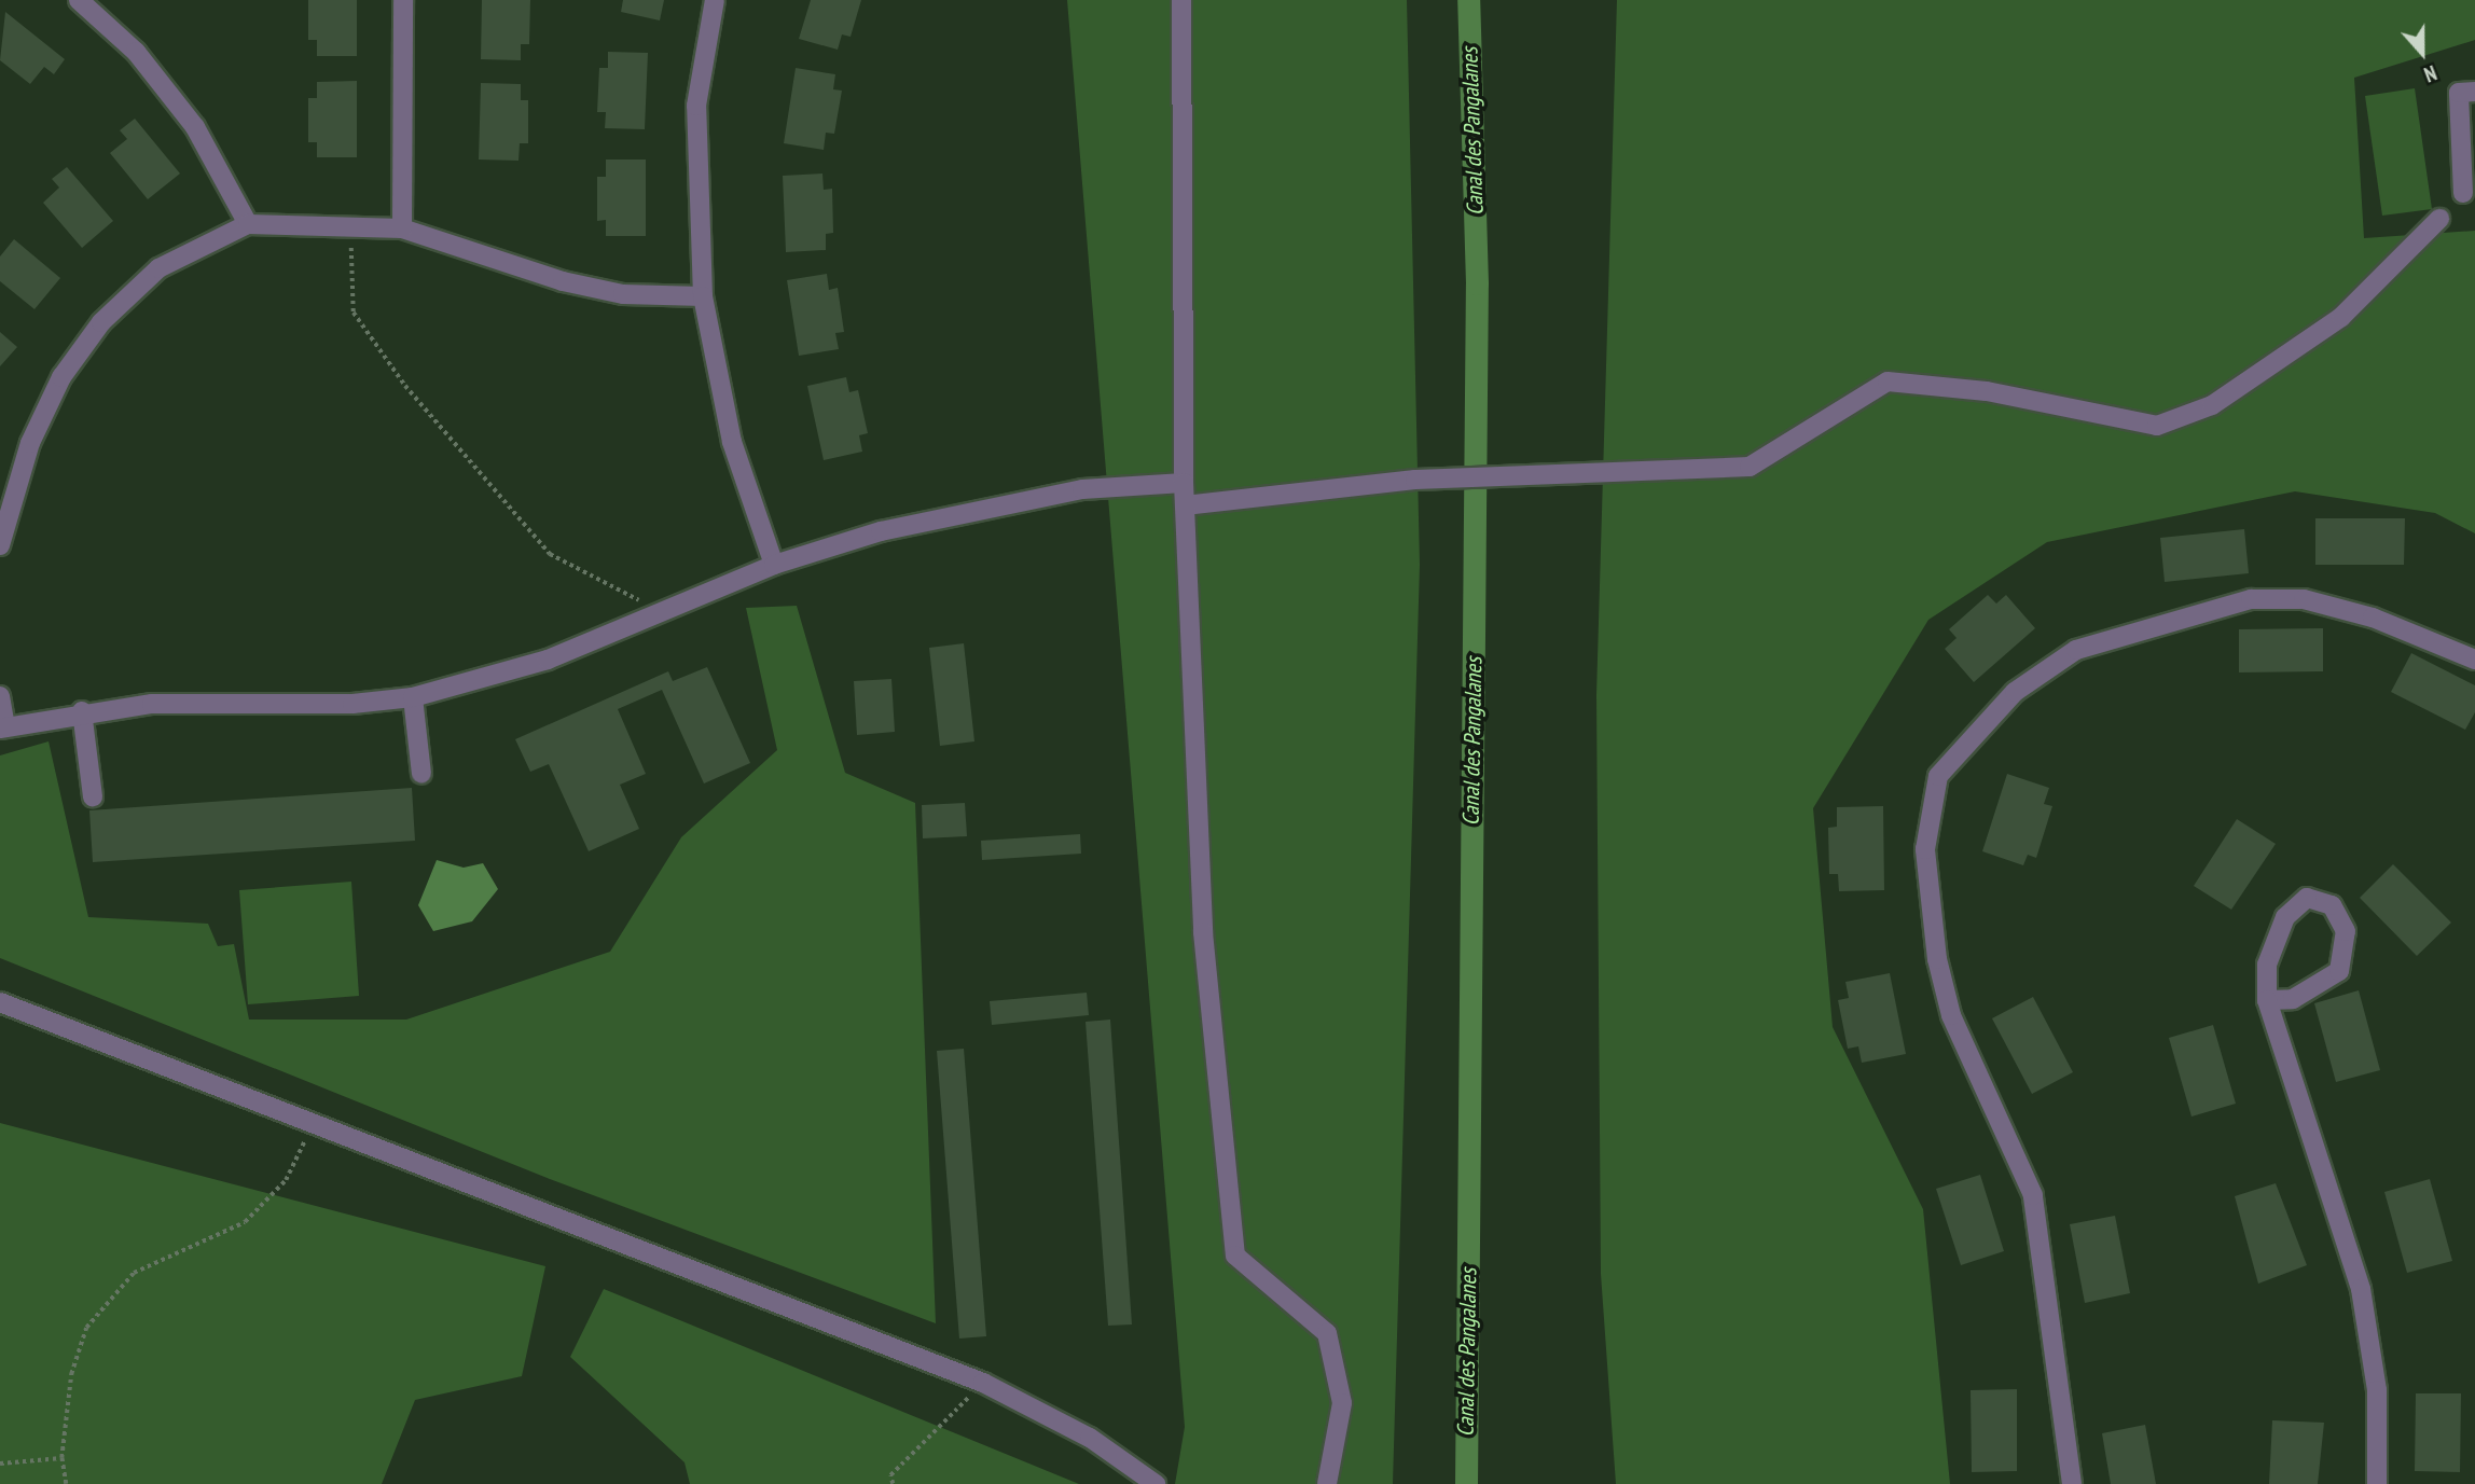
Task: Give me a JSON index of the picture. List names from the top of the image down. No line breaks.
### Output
{"water":["Canal des Pangalanes"],"north":"bottom"}
